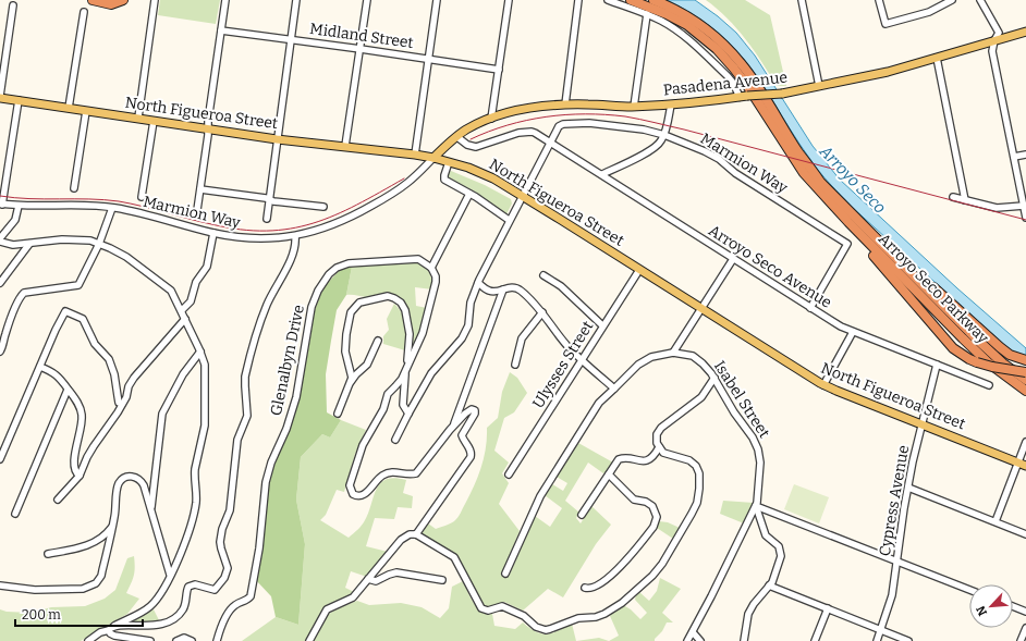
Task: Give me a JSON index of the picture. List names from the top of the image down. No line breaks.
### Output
{"streets":{"highway":["Arroyo Seco Parkway"],"main road":["Pasadena Avenue","North Figueroa Street"],"street":["Midland Street","Marmion Way","Arroyo Seco Avenue","Glenalbyn Drive","Ulysses Street","Isabel Street","Cypress Avenue"]},"crossings":[["Pasadena Avenue","North Figueroa Street"],["Pasadena Avenue","Marmion Way"],["North Figueroa Street","Marmion Way"],["North Figueroa Street","Ulysses Street"],["North Figueroa Street","Cypress Avenue"],["Marmion Way","Arroyo Seco Avenue"],["Arroyo Seco Avenue","Cypress Avenue"]],"water":["Arroyo Seco"],"scale_bar":"200 m","north":"bottom left"}
